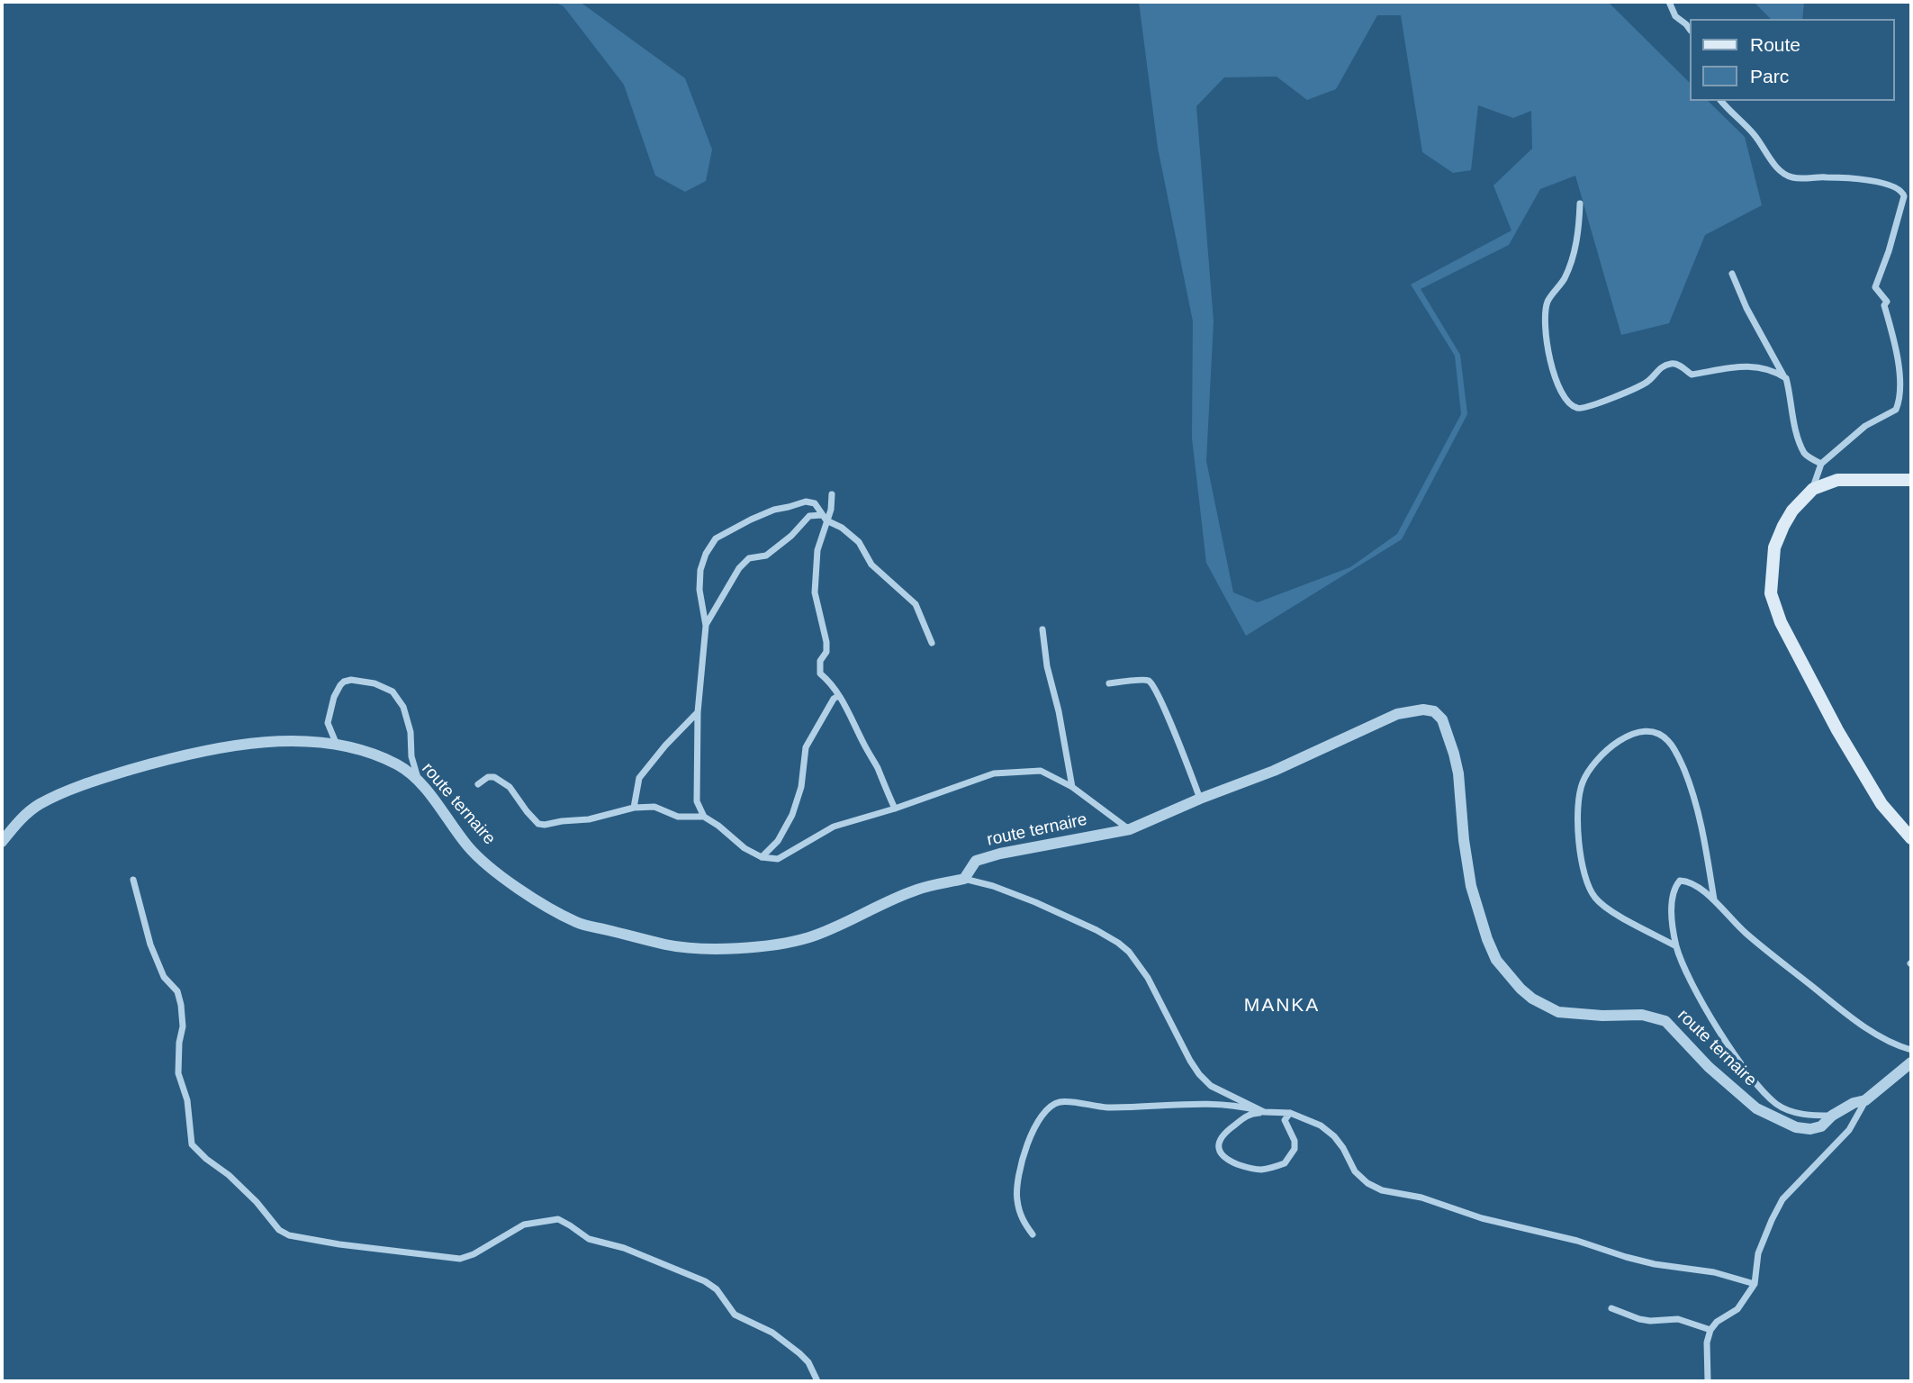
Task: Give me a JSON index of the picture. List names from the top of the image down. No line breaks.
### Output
{"streets":{"street":["route ternaire"]},"districts":["MANKA"],"legend":["Route","Parc"]}
